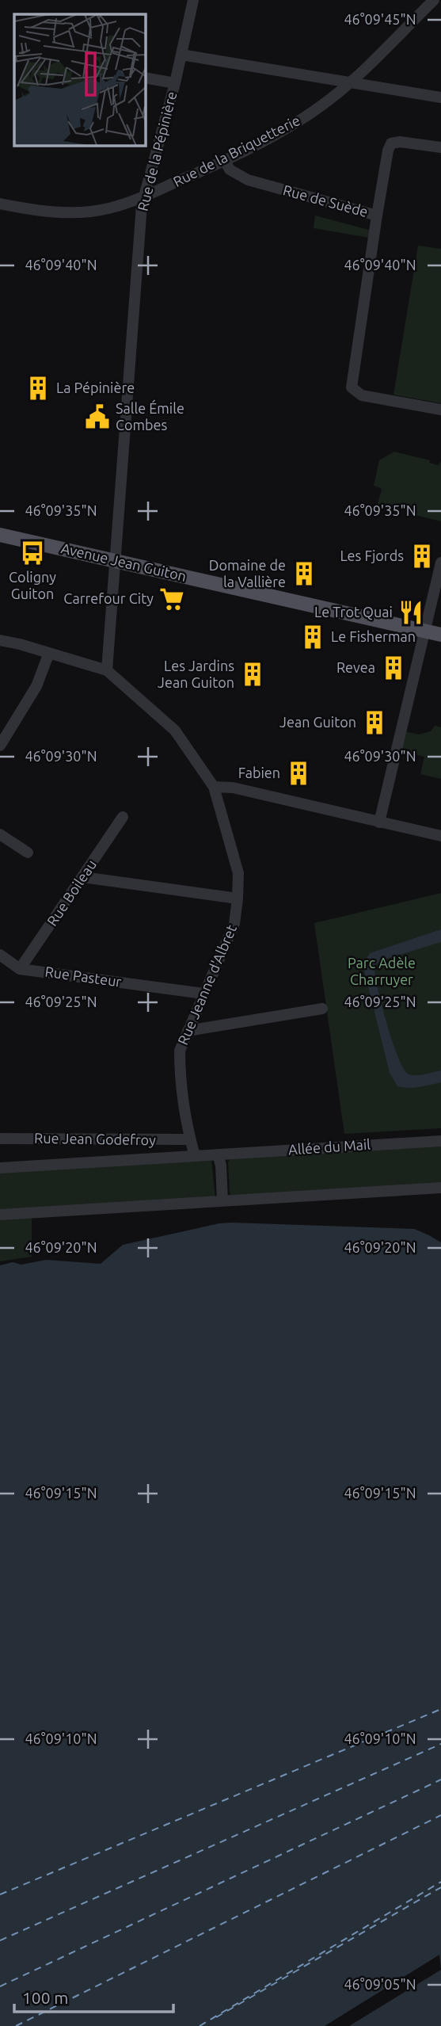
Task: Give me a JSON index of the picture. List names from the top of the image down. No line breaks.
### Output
{"streets":{"main road":["Avenue Jean Guiton"],"street":["Rue de la Pépinière","Rue de la Briquetterie","Rue de Suède","Rue Boileau","Rue Pasteur","Rue Jeanne d'Albret","Rue Jean Godefroy","Allée du Mail"]},"crossings":[["Rue de la Pépinière","Rue de la Briquetterie"],["Rue de la Pépinière","Avenue Jean Guiton"],["Rue de la Pépinière","Rue Jeanne d'Albret"],["Rue de la Briquetterie","Rue de Suède"],["Rue Boileau","Rue Pasteur"],["Rue Pasteur","Rue Jeanne d'Albret"],["Rue Jeanne d'Albret","Rue Jean Godefroy"],["Rue Jeanne d'Albret","Allée du Mail"]],"parks":["Parc Adèle Charruyer"],"places":{"building":["La Pépinière","Les Fjords","Domaine de la Vallière","Le Fisherman","Revea","Les Jardins Jean Guiton","Jean Guiton","Fabien"],"public building":["Salle Émile Combes"],"bus stop":["Coligny Guiton"],"supermarket":["Carrefour City"],"restaurant":["Le Trot Quai"]},"scale_bar":"100 m","coordinates":["46°09'45\"N","46°09'40\"N","46°09'35\"N","46°09'30\"N","46°09'25\"N","46°09'20\"N","46°09'15\"N","46°09'10\"N","46°09'05\"N"]}
